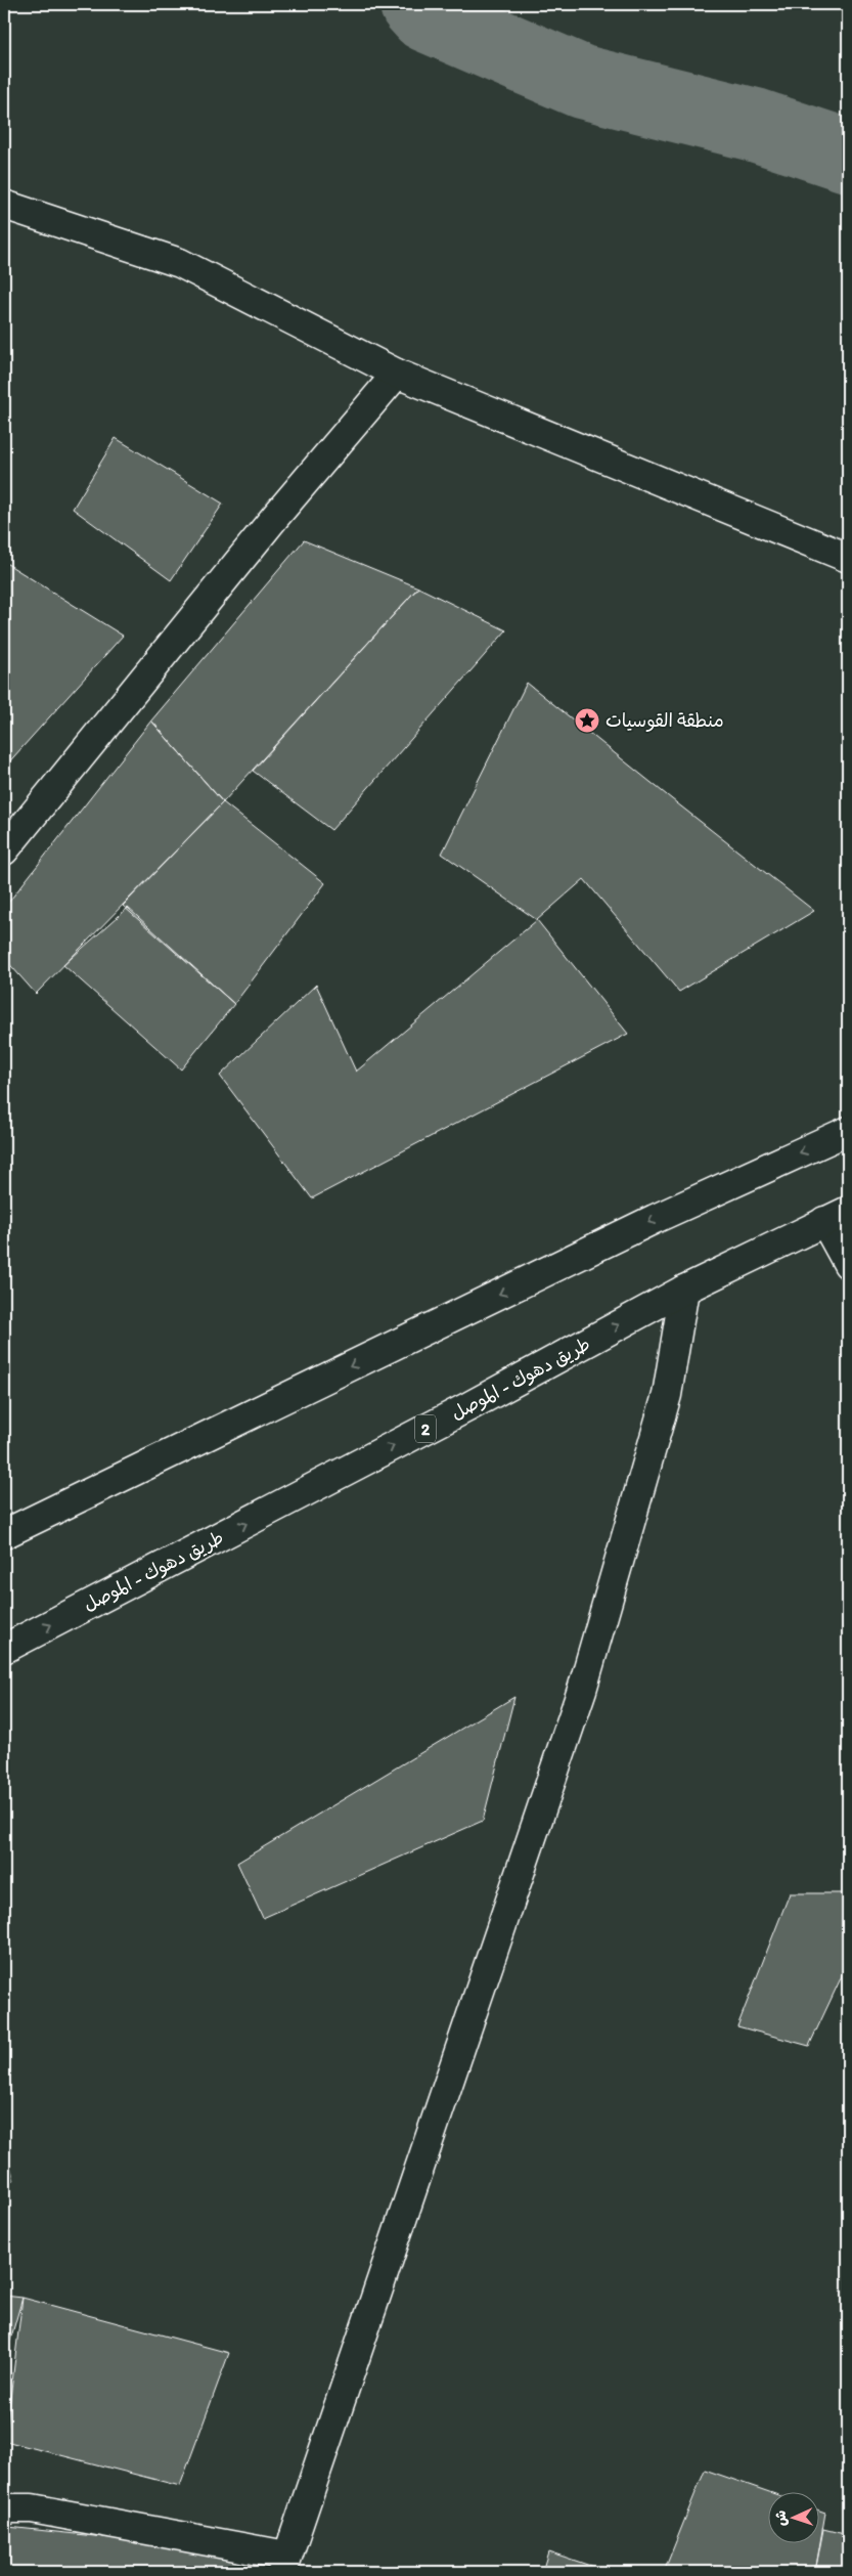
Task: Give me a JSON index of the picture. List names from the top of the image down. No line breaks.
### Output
{"streets":{"main road":["طريق دهوك - الموصل","2"]},"places":{"place":["منطقة القوسيات"]},"north":"left"}
